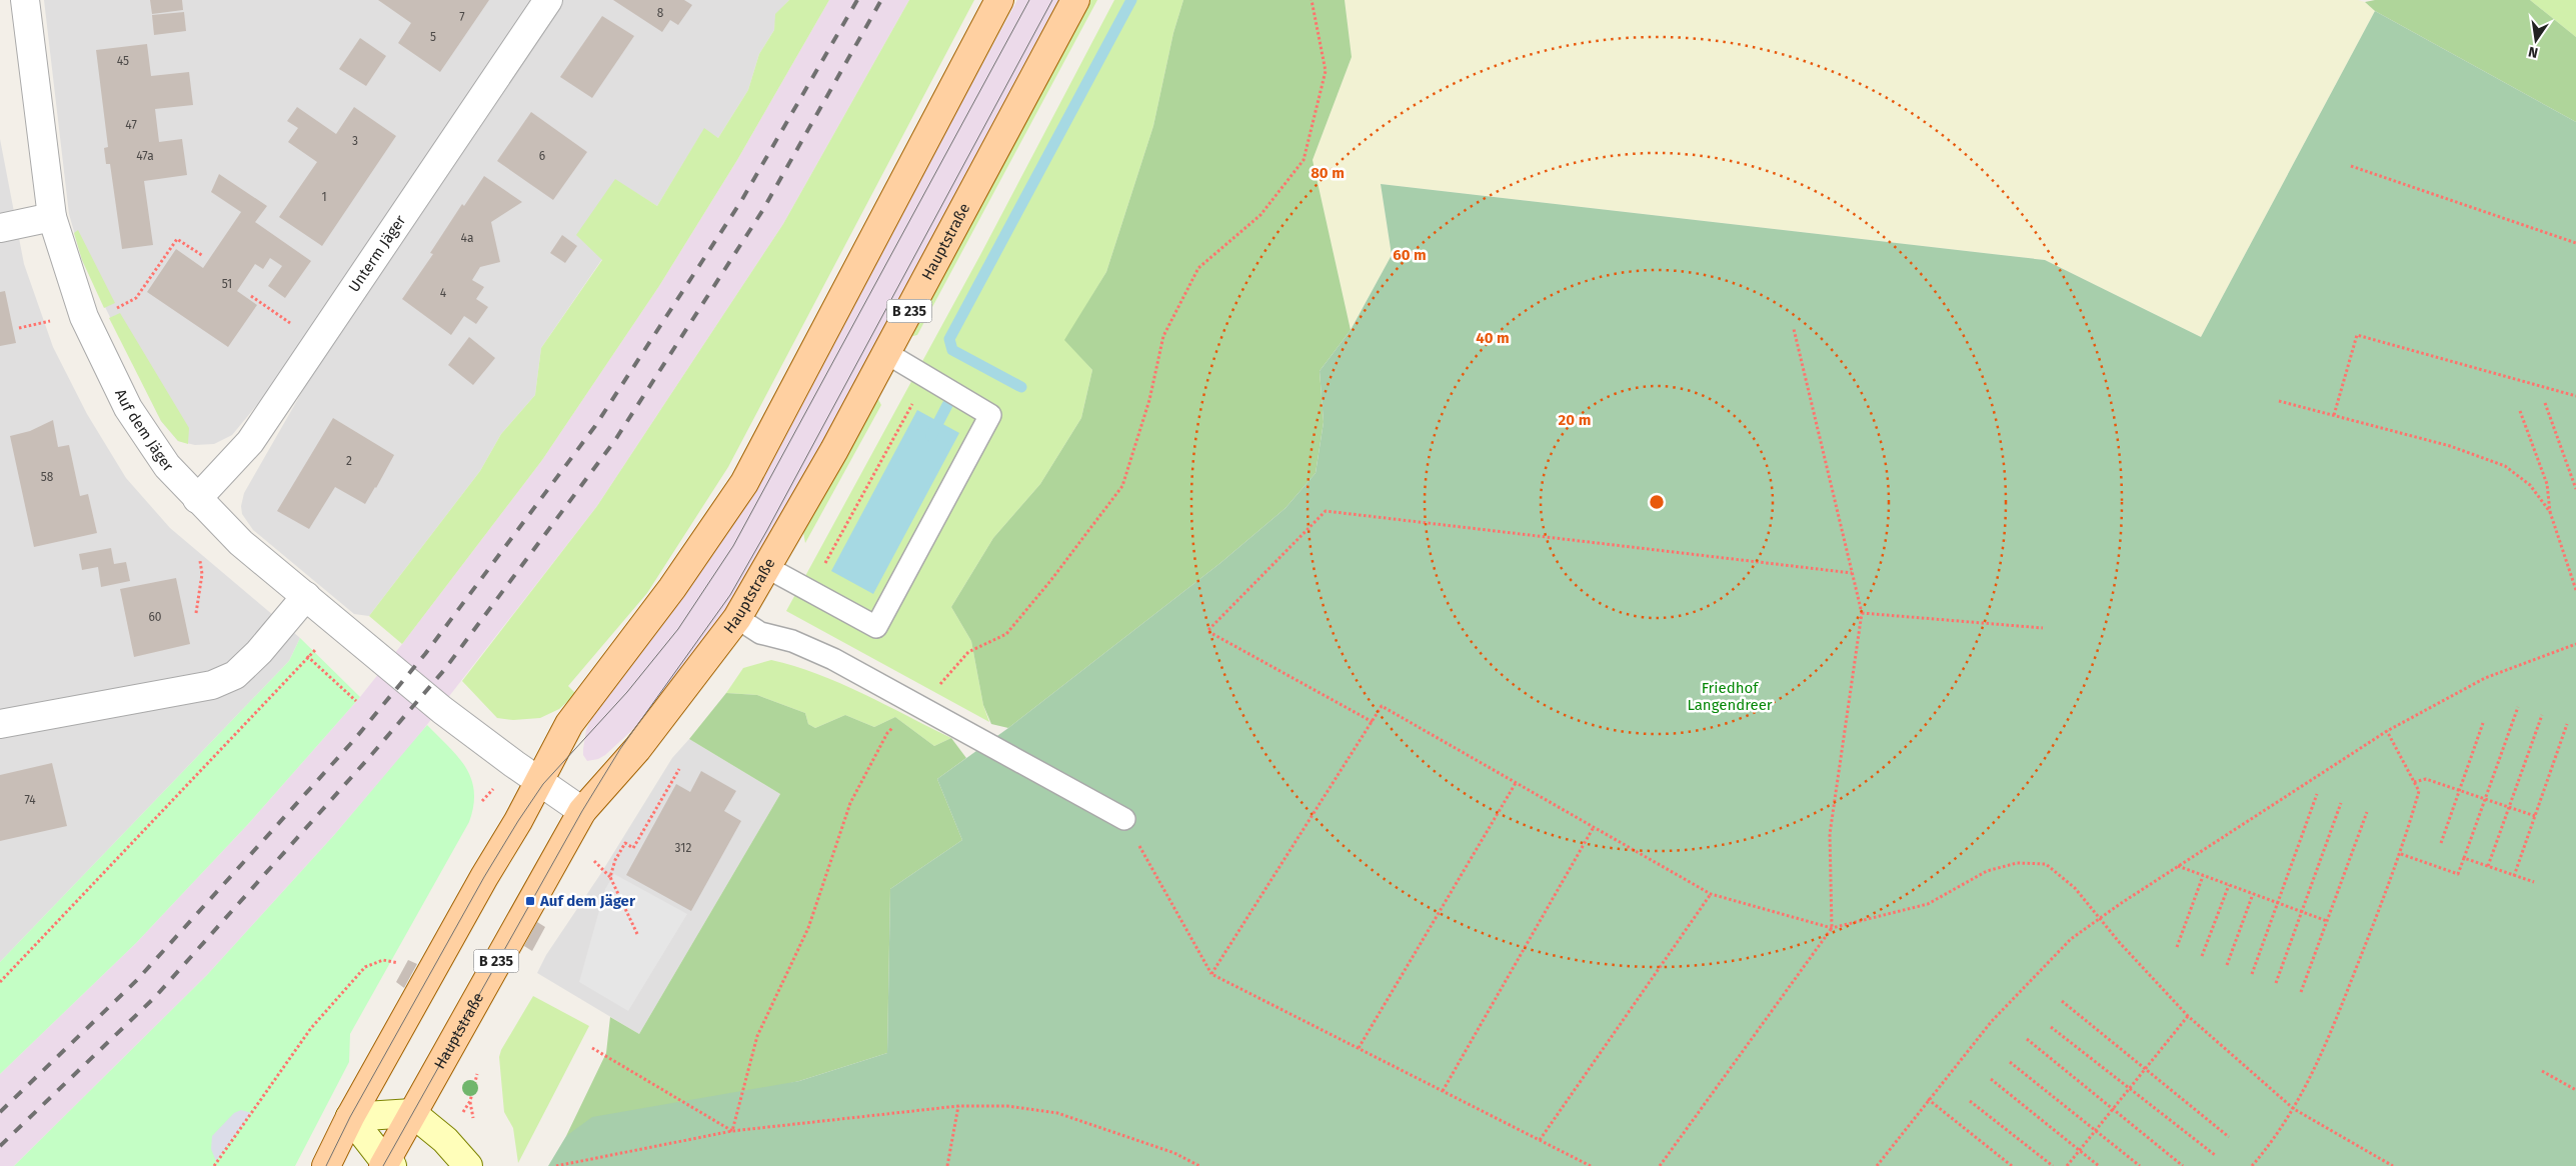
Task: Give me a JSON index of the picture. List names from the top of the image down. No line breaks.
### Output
{"streets":{"main road":["Hauptstraße","B 235"],"street":["Unterm Jäger","Auf dem Jäger"]},"crossings":[["Hauptstraße","Auf dem Jäger"],["Unterm Jäger","Auf dem Jäger"]],"parks":["Friedhof Langendreer"],"places":{"transit":["Auf dem Jäger"]},"house_numbers":["8","7","5","45","47","3","47a","6","1","4a","51","4","2","58","60","74","312"],"north":"bottom","rings":["80 m","60 m","40 m","20 m"]}
